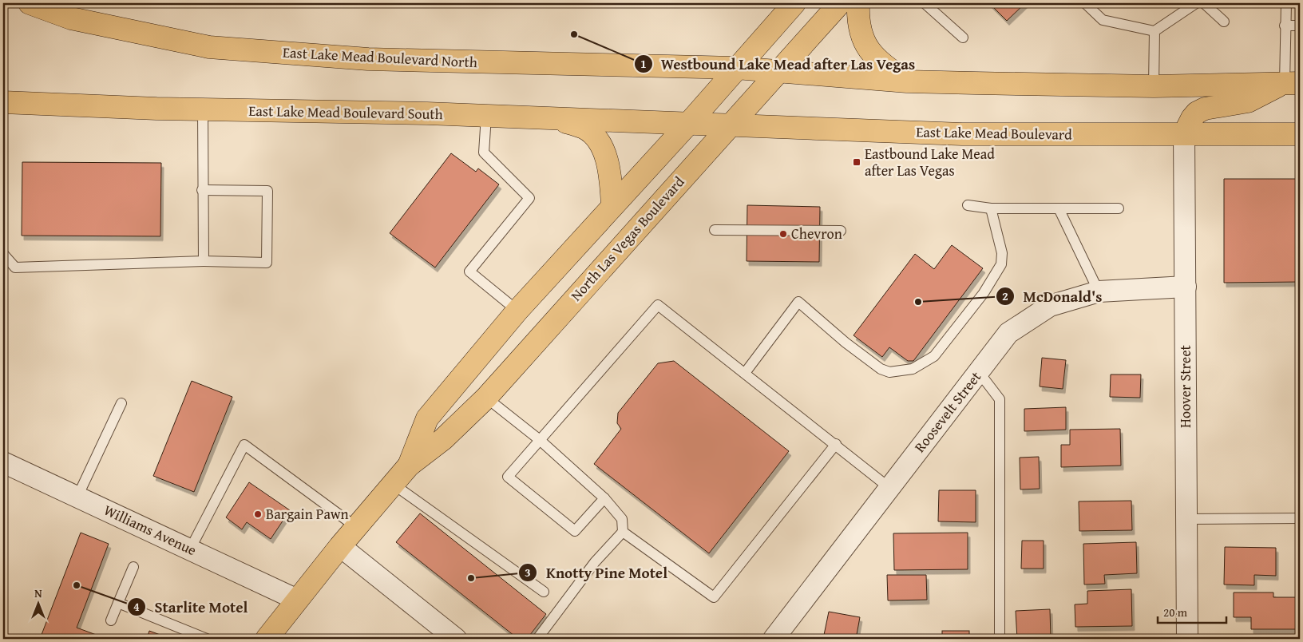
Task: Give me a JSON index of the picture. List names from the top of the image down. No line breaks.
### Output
{"streets":{"main road":["East Lake Mead Boulevard North","East Lake Mead Boulevard South","East Lake Mead Boulevard","North Las Vegas Boulevard"],"street":["Hoover Street","Roosevelt Street","Williams Avenue"]},"crossings":[["East Lake Mead Boulevard North","North Las Vegas Boulevard"],["East Lake Mead Boulevard South","East Lake Mead Boulevard"],["East Lake Mead Boulevard South","North Las Vegas Boulevard"],["East Lake Mead Boulevard","North Las Vegas Boulevard"],["East Lake Mead Boulevard","Hoover Street"],["North Las Vegas Boulevard","Williams Avenue"],["Hoover Street","Roosevelt Street"]],"places":{"other":["Westbound Lake Mead after Las Vegas","Chevron","McDonald's","Bargain Pawn","Knotty Pine Motel","Starlite Motel"],"transit":["Eastbound Lake Mead after Las Vegas"]},"scale_bar":"20 m","north":"top"}
